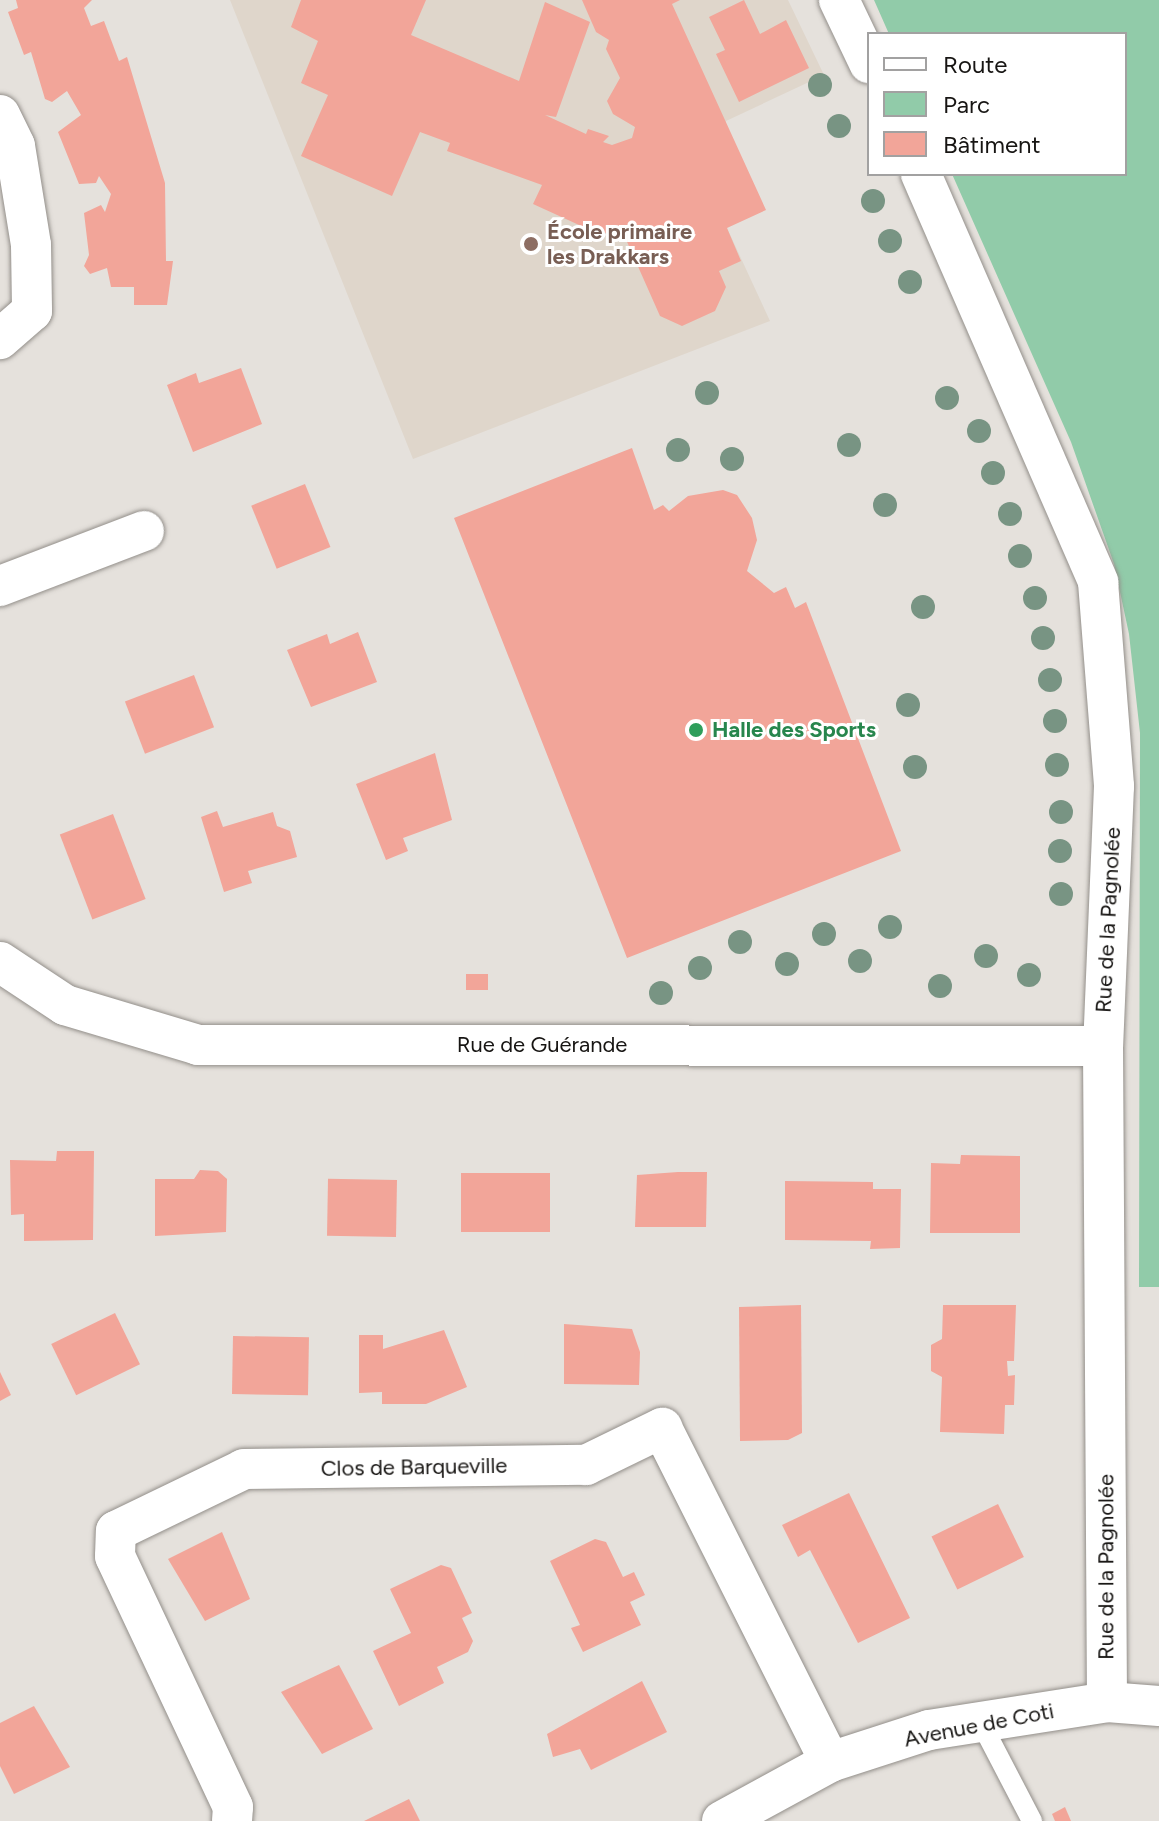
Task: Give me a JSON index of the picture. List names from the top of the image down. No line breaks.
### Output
{"streets":{"street":["Rue de la Pagnolée","Rue de Guérande","Clos de Barqueville","Avenue de Coti"]},"crossings":[["Rue de la Pagnolée","Rue de Guérande"],["Rue de la Pagnolée","Avenue de Coti"],["Clos de Barqueville","Avenue de Coti"]],"places":["École primaire les Drakkars","Halle des Sports"],"legend":["Route","Parc","Bâtiment"]}
